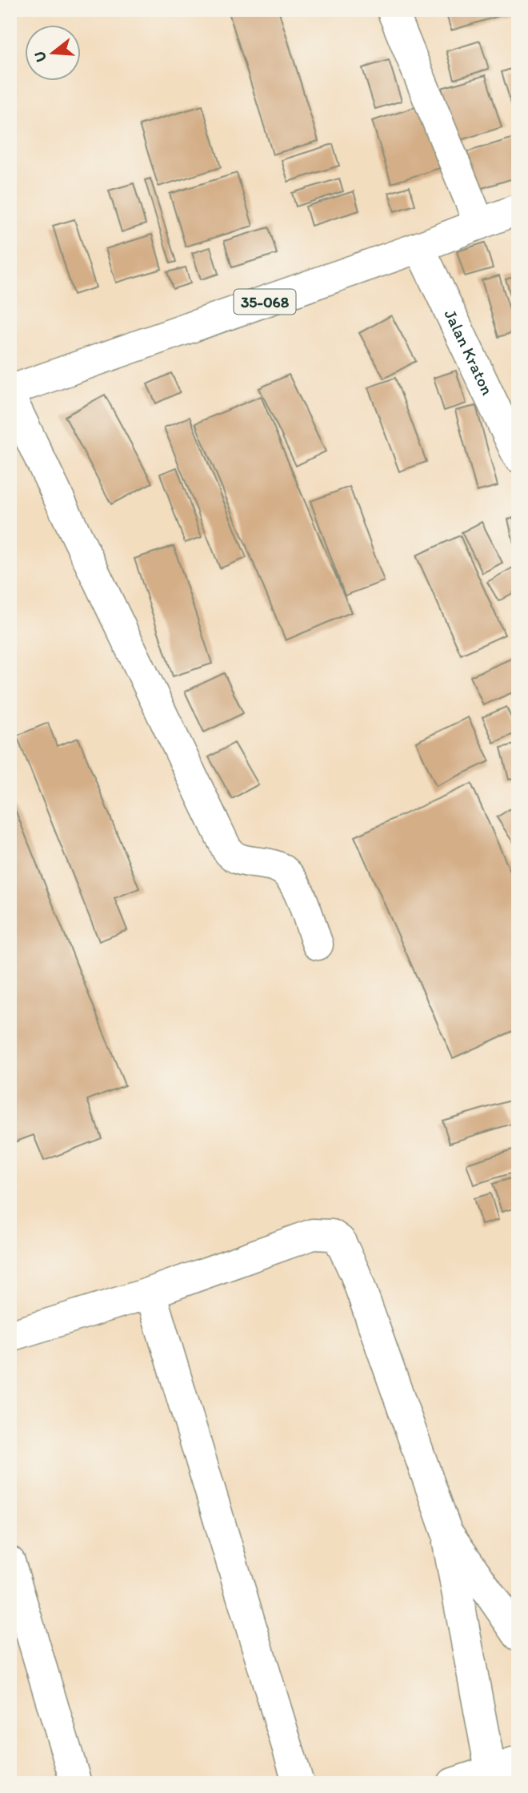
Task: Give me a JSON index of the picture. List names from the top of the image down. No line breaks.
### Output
{"streets":{"street":["35-068","Jalan Kraton"]},"crossings":[["35-068","Jalan Kraton"]],"north":"left"}
